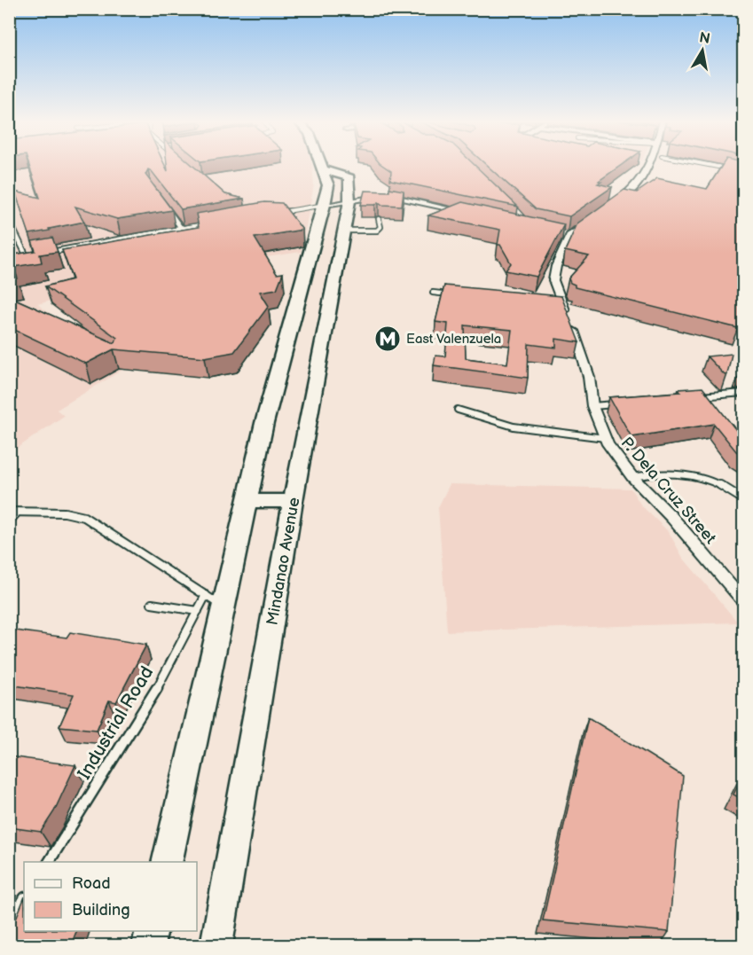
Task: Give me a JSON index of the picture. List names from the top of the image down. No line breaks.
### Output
{"streets":{"main road":["Mindanao Avenue"],"street":["P. Dela Cruz Street"],"lane":["Industrial Road"]},"places":{"metro station":["East Valenzuela"]},"legend":["Road","Building"],"north":"top"}
